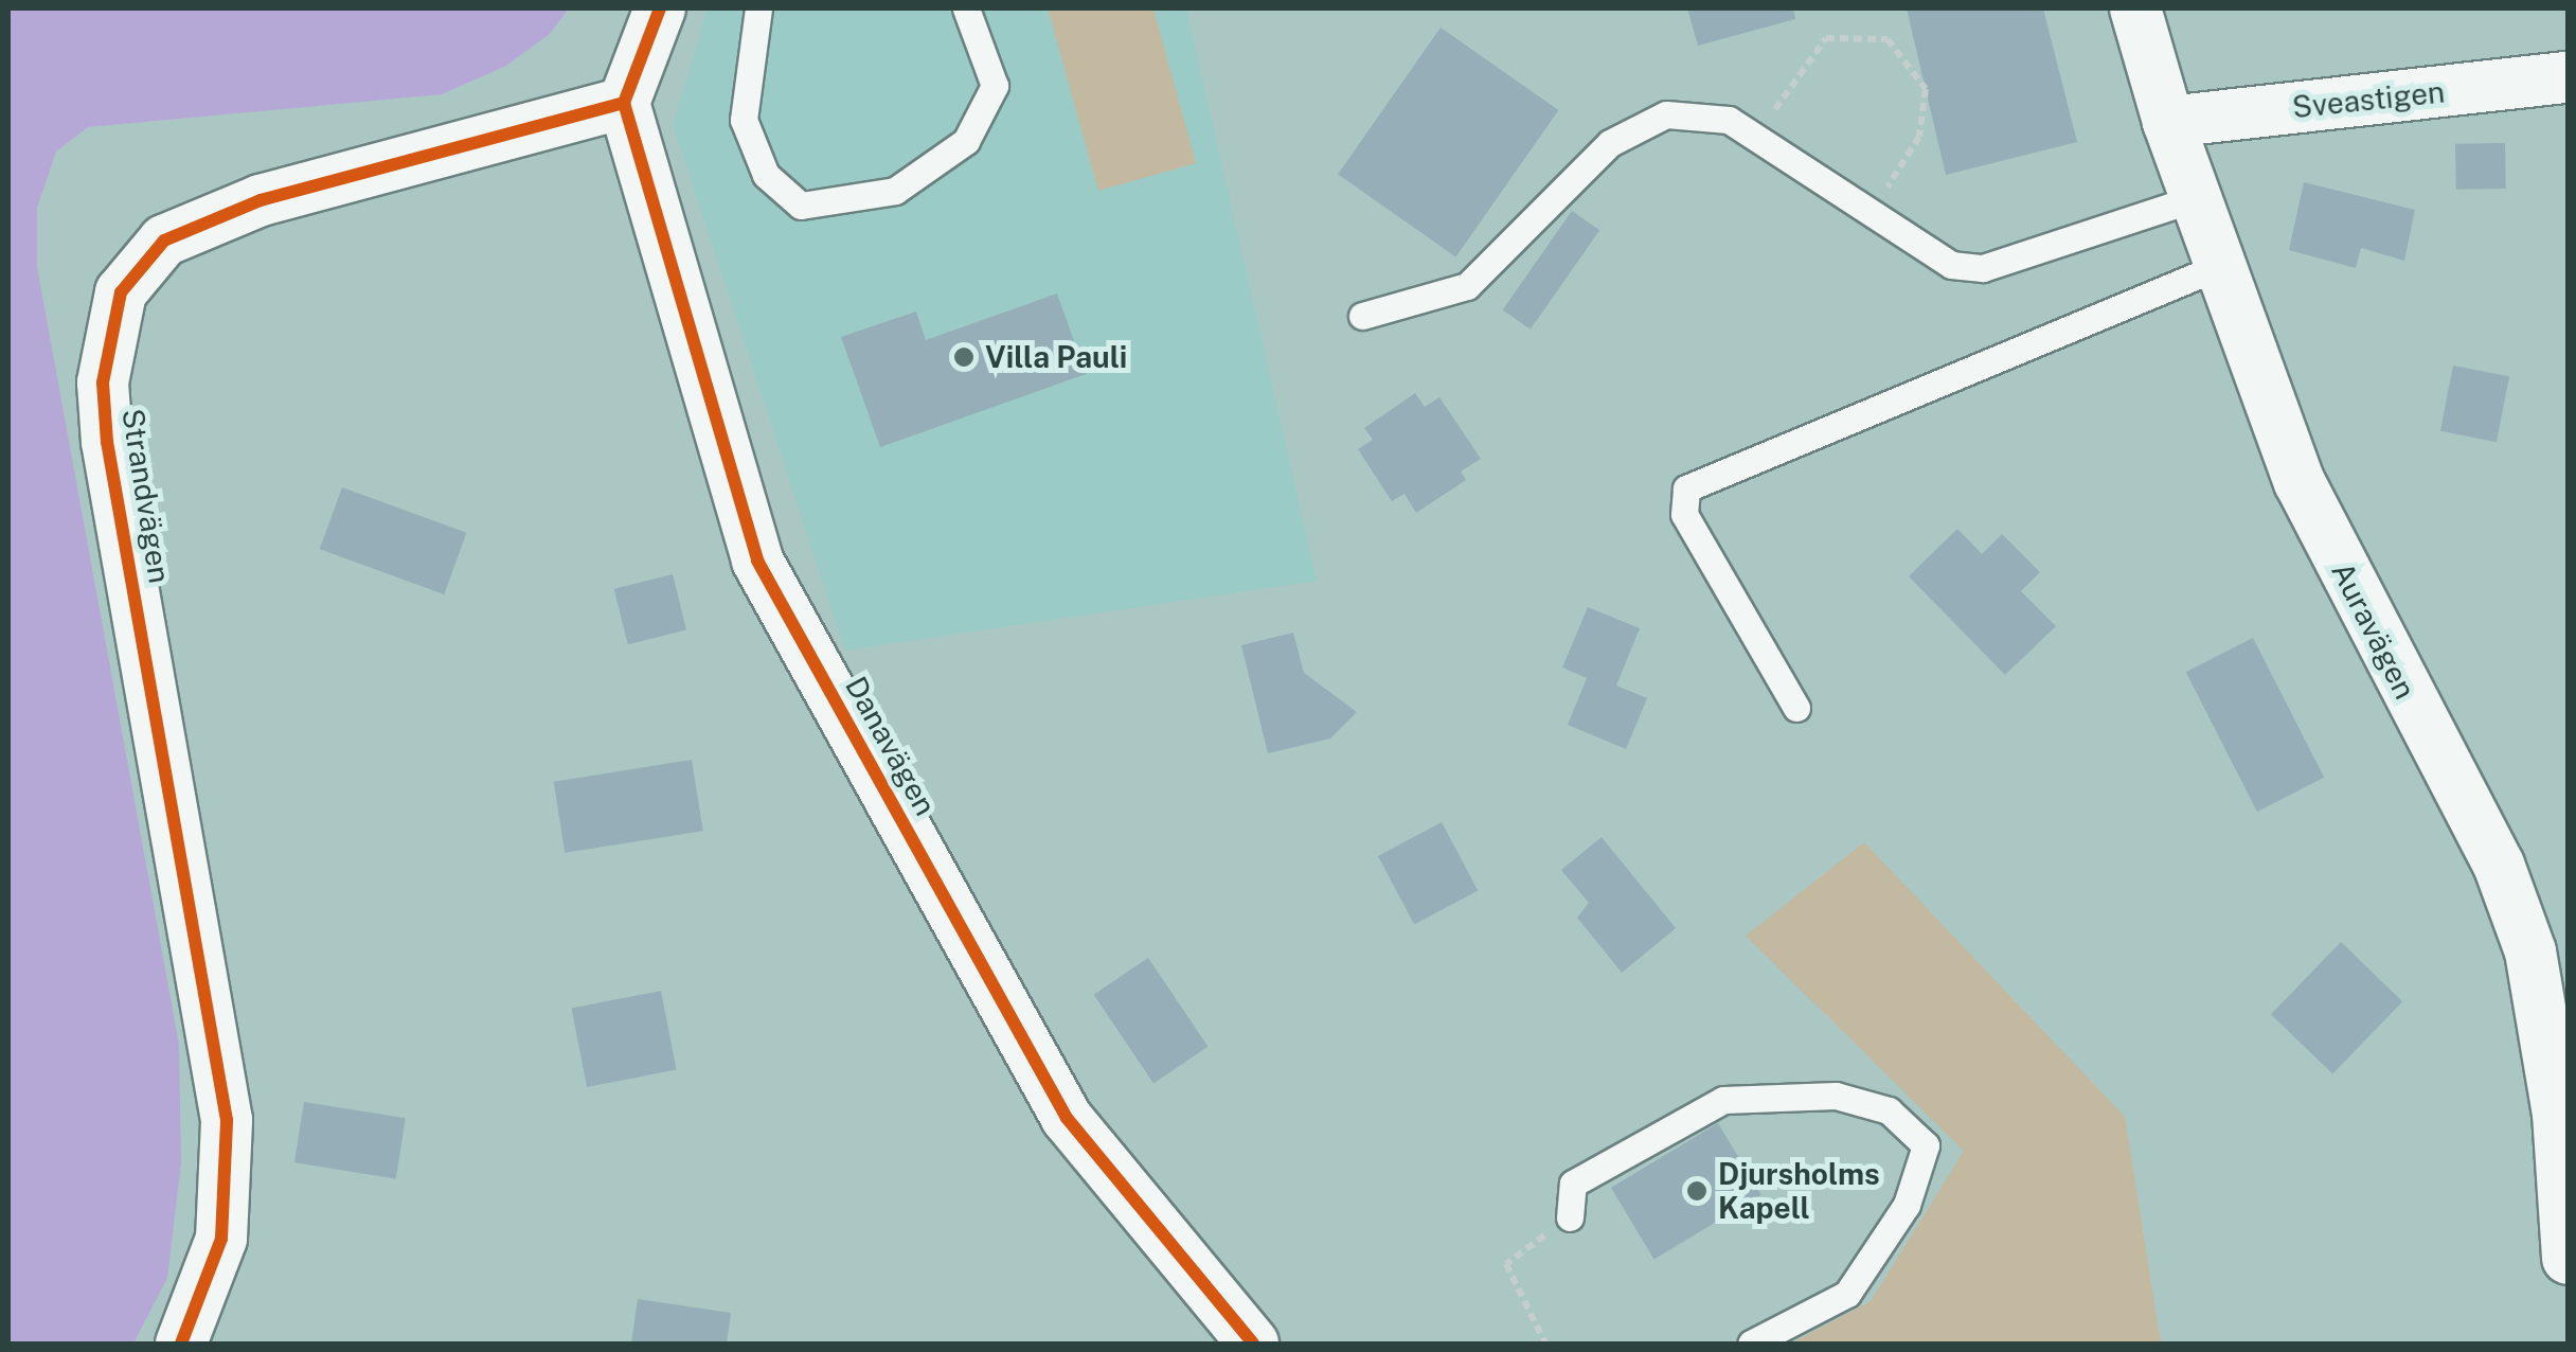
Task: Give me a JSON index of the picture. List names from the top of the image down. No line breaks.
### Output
{"streets":{"street":["Sveastigen","Strandvägen","Auravägen","Danavägen"]},"crossings":[["Sveastigen","Auravägen"],["Strandvägen","Danavägen"]],"places":["Villa Pauli","Djursholms Kapell"]}
